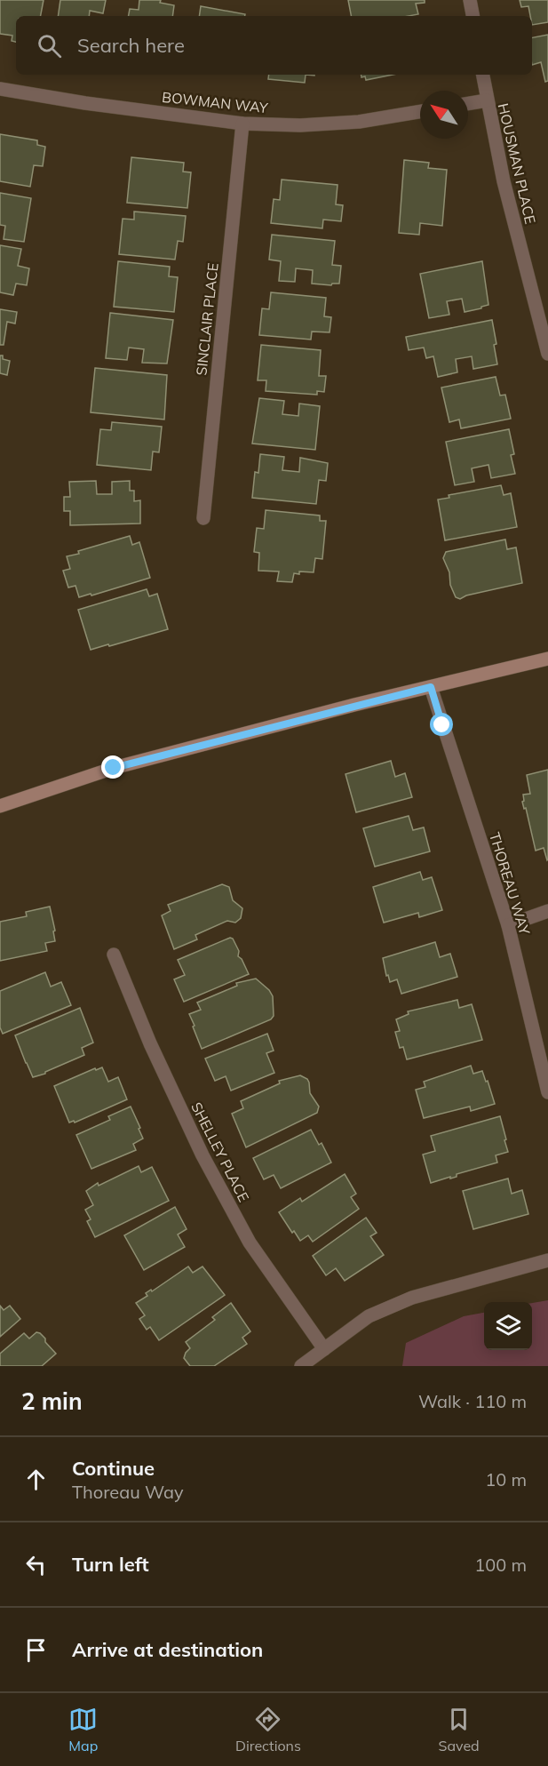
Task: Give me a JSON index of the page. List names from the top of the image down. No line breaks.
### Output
{"streets":{"street":["BOWMAN WAY","HOUSMAN PLACE","SINCLAIR PLACE","THOREAU WAY","SHELLEY PLACE"]},"crossings":[["BOWMAN WAY","SINCLAIR PLACE"]],"north":"top left","page":{"search":"Search here","heading":["2 min","Walk · 110 m"],"list":[["Continue","Thoreau Way","10 m"],["Turn left","100 m"],"Arrive at destination"],"nav":["Map","Directions","Saved"]}}
